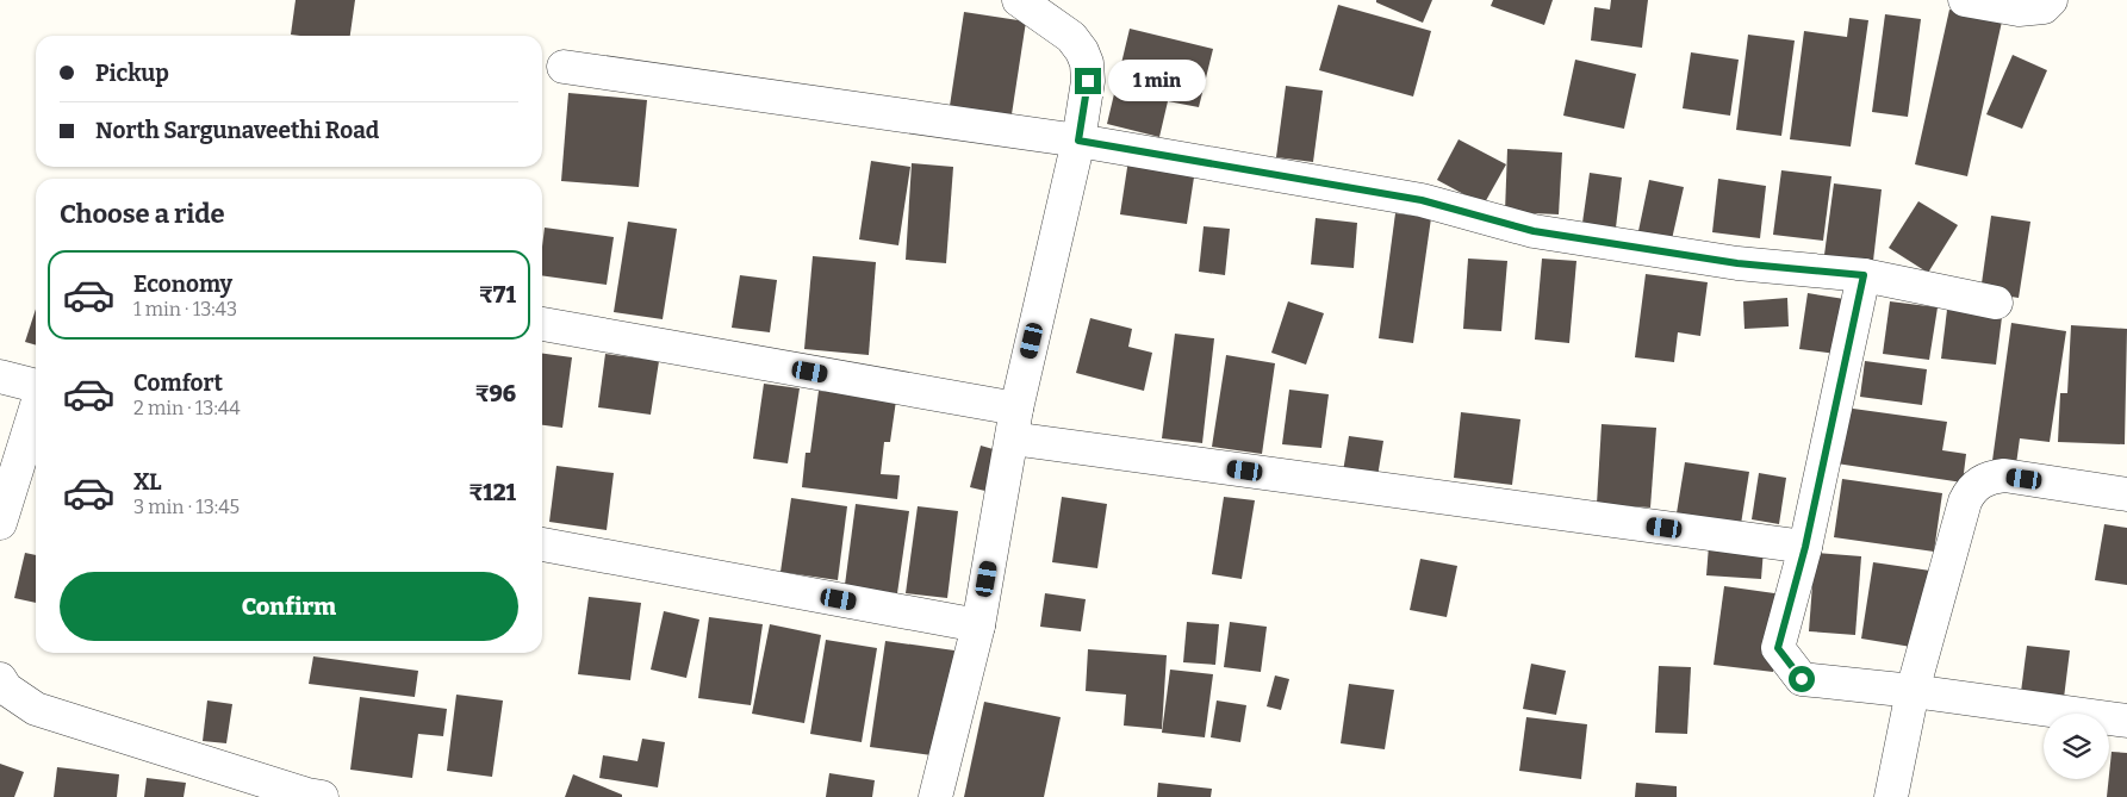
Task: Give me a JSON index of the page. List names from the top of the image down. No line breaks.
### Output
{"page":{"banner":["Pickup","North Sargunaveethi Road"],"bubble":"1 min","heading":"Choose a ride","list":[{"name":"Economy","note":"1 min · 13:43","value":"₹71"},{"name":"Comfort","note":"2 min · 13:44","value":"₹96"},{"name":"XL","note":"3 min · 13:45","value":"₹121"}],"buttons":"Confirm"}}
